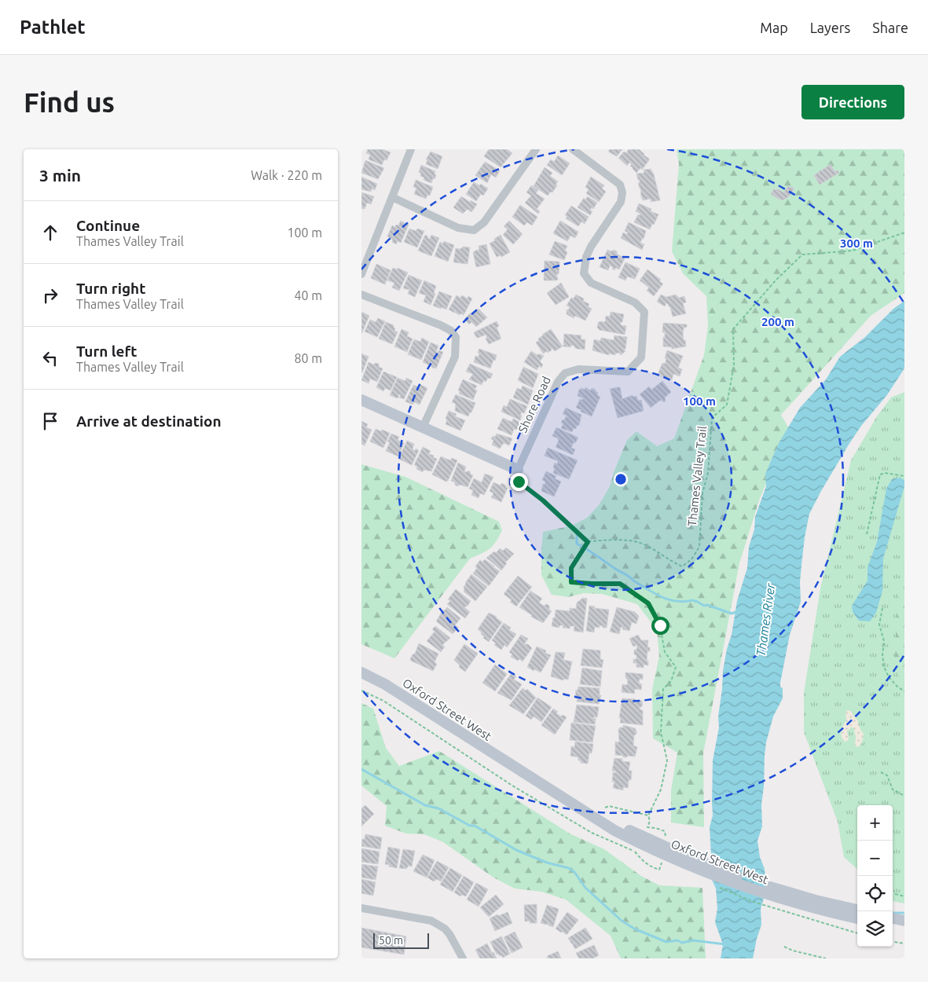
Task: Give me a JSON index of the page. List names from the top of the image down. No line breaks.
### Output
{"streets":{"main road":["Shore Road","Oxford Street West"],"path":["Thames Valley Trail"]},"water":["Thames River"],"scale_bar":"50 m","page":{"header":"Pathlet","nav":["Map","Layers","Share"],"buttons":"Directions","title":"Find us","heading":["3 min","Walk · 220 m"],"list":[["Continue","Thames Valley Trail","100 m"],["Turn right","Thames Valley Trail","40 m"],["Turn left","Thames Valley Trail","80 m"],"Arrive at destination"],"map_buttons":["+","−"],"scale":"50 m"},"rings":["300 m","200 m","100 m"]}
